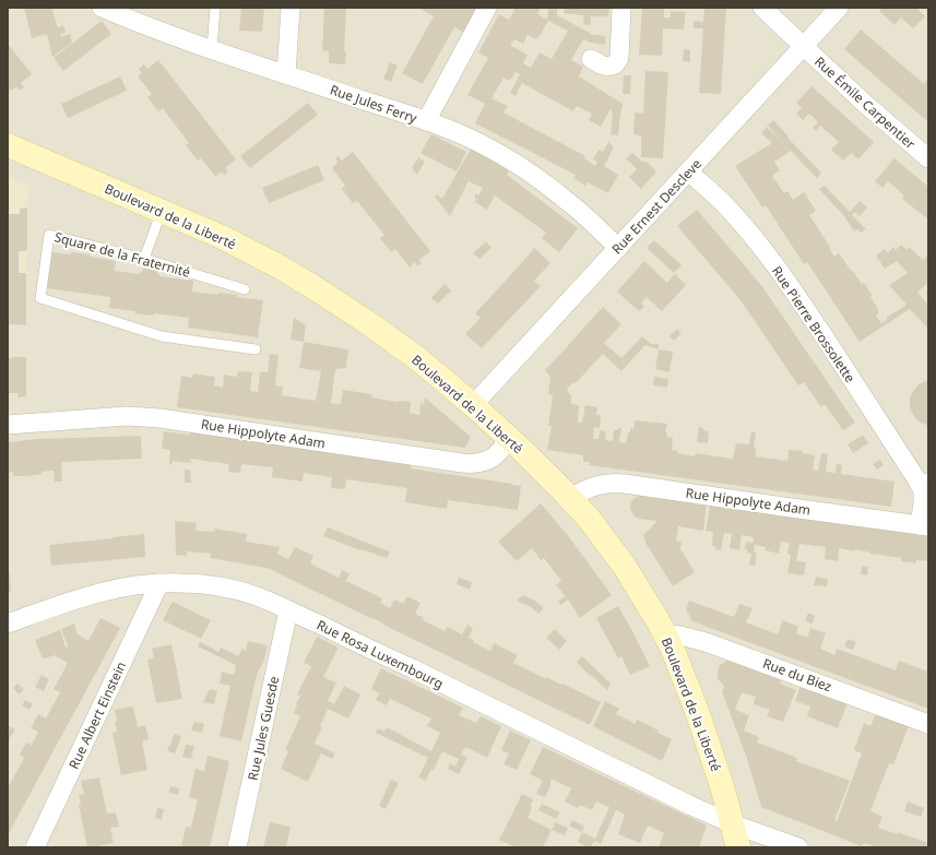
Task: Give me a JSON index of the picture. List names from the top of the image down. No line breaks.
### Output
{"streets":{"main road":["Boulevard de la Liberté"],"street":["Rue Émile Carpentier","Rue Jules Ferry","Rue Ernest Descleve","Rue Pierre Brossolette","Rue Hippolyte Adam","Rue Rosa Luxembourg","Rue du Biez","Rue Albert Einstein","Rue Jules Guesde"],"lane":["Square de la Fraternité"]},"crossings":[["Rue Émile Carpentier","Rue Ernest Descleve"],["Rue Jules Ferry","Rue Ernest Descleve"],["Rue Ernest Descleve","Boulevard de la Liberté"],["Rue Ernest Descleve","Rue Pierre Brossolette"],["Boulevard de la Liberté","Rue Hippolyte Adam"],["Boulevard de la Liberté","Rue Rosa Luxembourg"],["Boulevard de la Liberté","Rue du Biez"],["Rue Rosa Luxembourg","Rue Albert Einstein"],["Rue Rosa Luxembourg","Rue Jules Guesde"]]}
